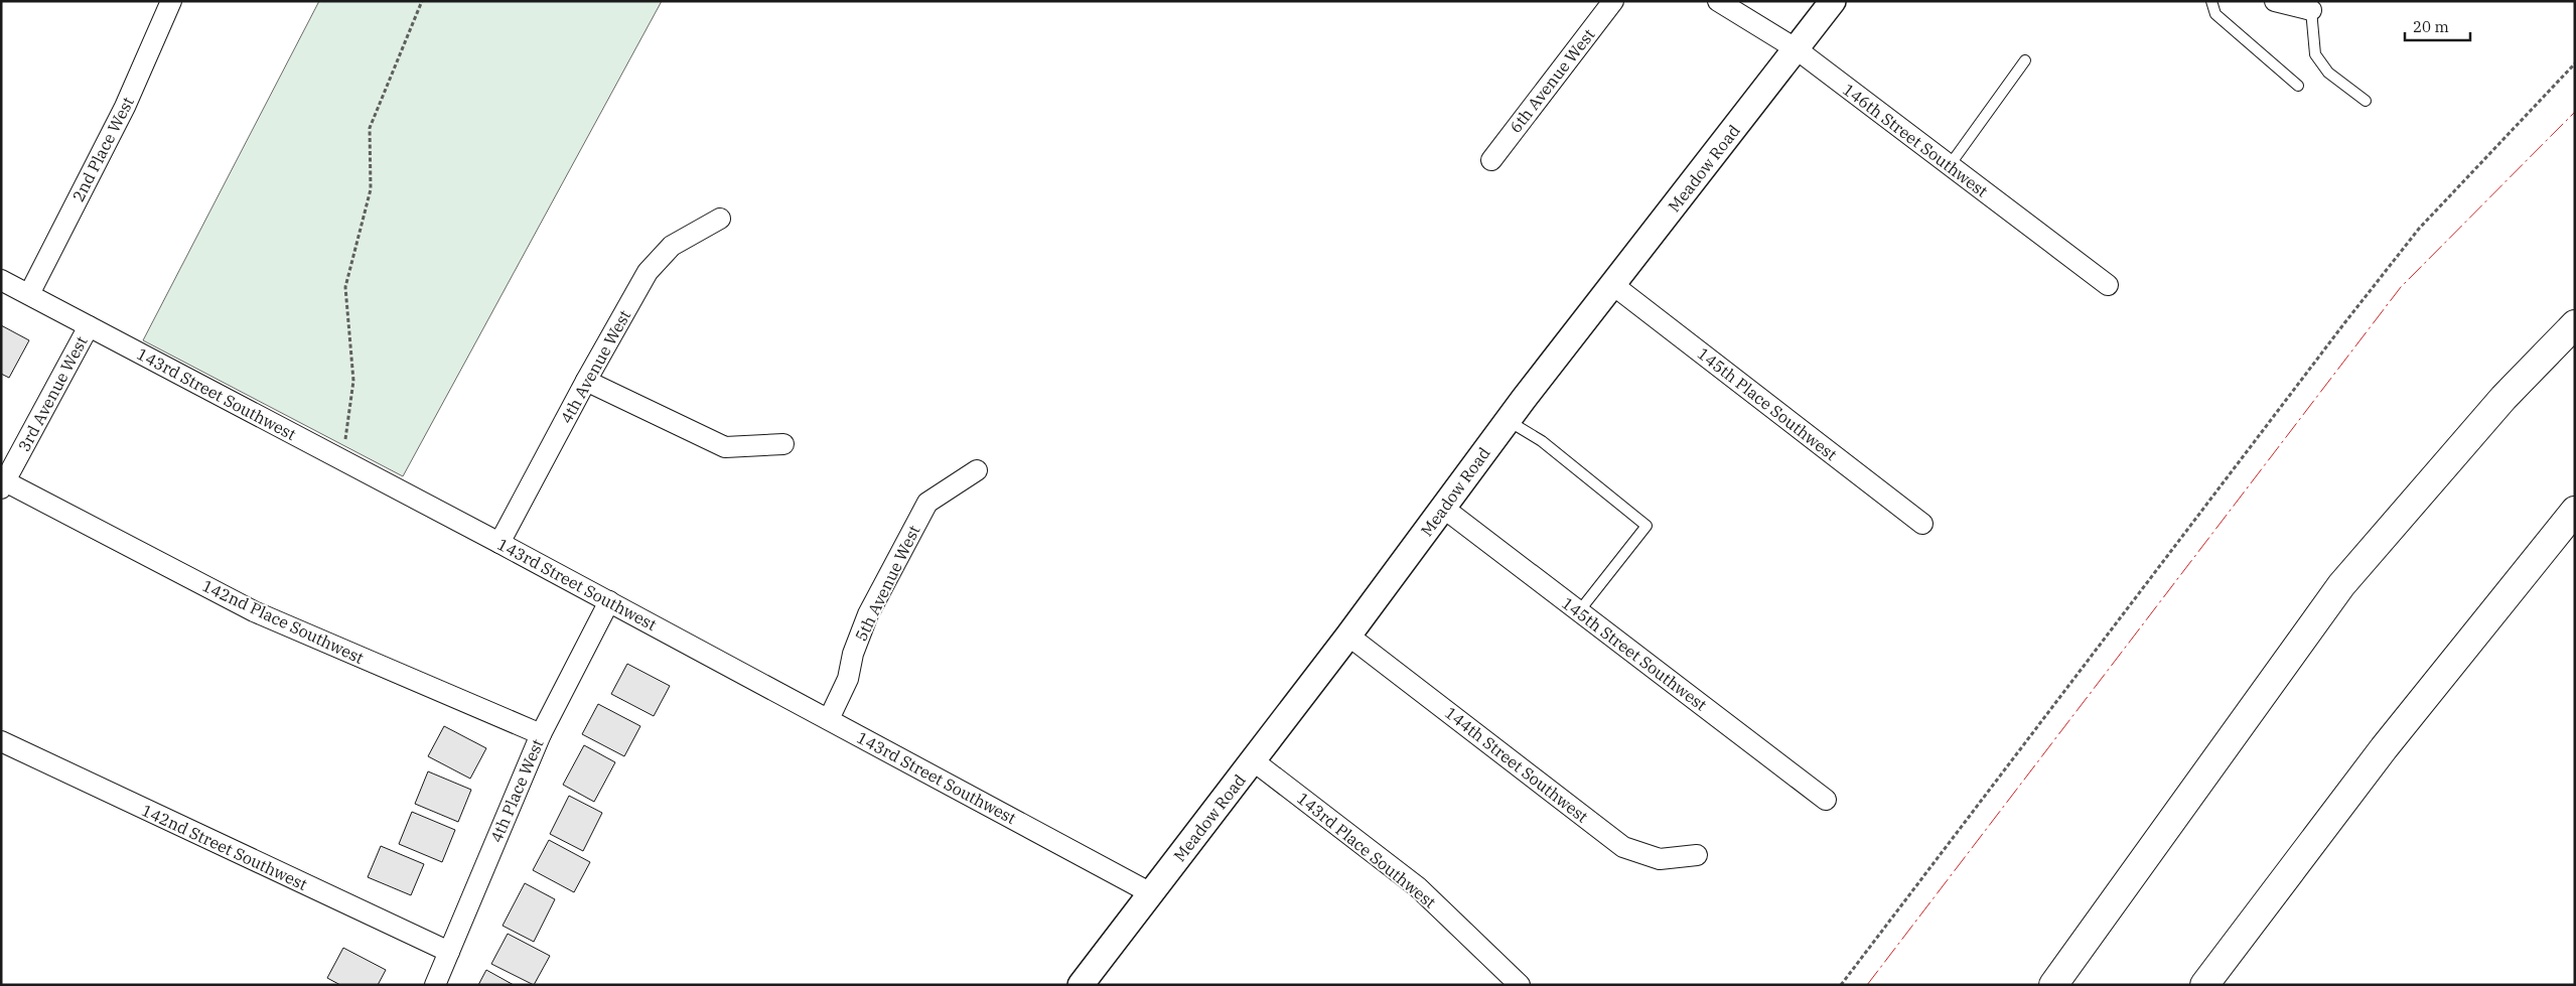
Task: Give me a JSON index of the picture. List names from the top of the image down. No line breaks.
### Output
{"streets":{"street":["6th Avenue West","146th Street Southwest","2nd Place West","Meadow Road","4th Avenue West","3rd Avenue West","143rd Street Southwest","145th Place Southwest","5th Avenue West","142nd Place Southwest","145th Street Southwest","144th Street Southwest","4th Place West","142nd Street Southwest","143rd Place Southwest"]},"crossings":[["146th Street Southwest","Meadow Road"],["2nd Place West","143rd Street Southwest"],["Meadow Road","143rd Street Southwest"],["Meadow Road","145th Place Southwest"],["Meadow Road","145th Street Southwest"],["Meadow Road","144th Street Southwest"],["Meadow Road","143rd Place Southwest"],["4th Avenue West","143rd Street Southwest"],["3rd Avenue West","143rd Street Southwest"],["3rd Avenue West","142nd Place Southwest"],["143rd Street Southwest","5th Avenue West"],["143rd Street Southwest","4th Place West"],["142nd Place Southwest","4th Place West"],["4th Place West","142nd Street Southwest"]],"scale_bar":"20 m"}
